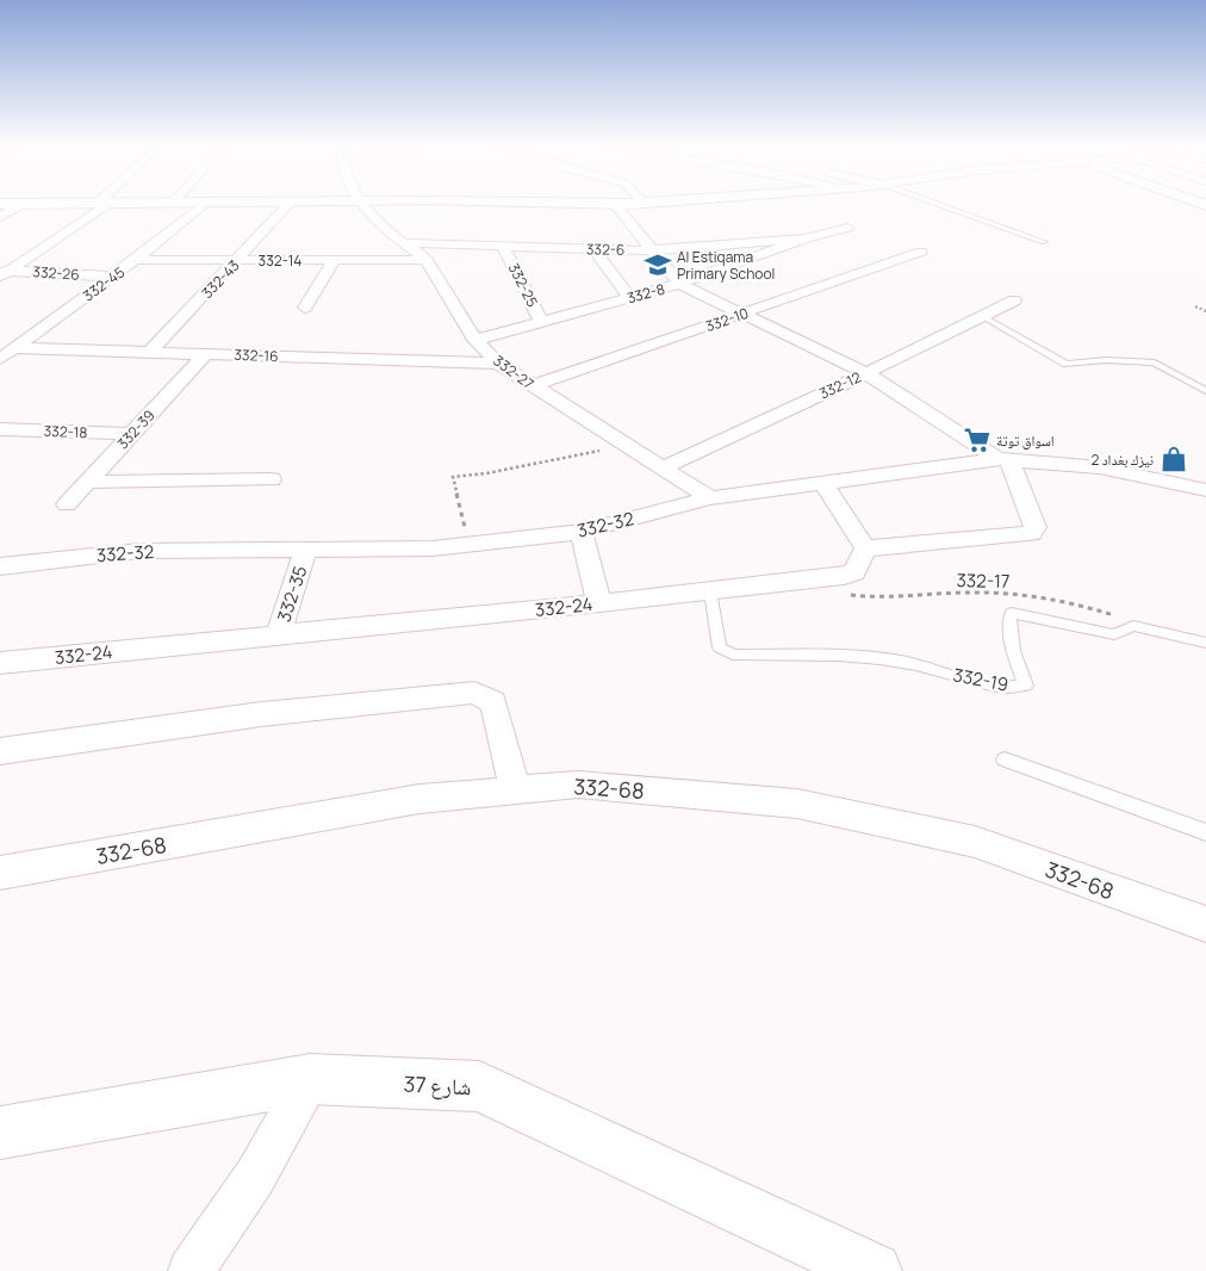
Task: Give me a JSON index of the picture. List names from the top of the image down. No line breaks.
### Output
{"streets":{"street":["332-6","332-14","332-26","332-43","332-45","332-25","332-8","332-10","332-16","332-27","332-12","332-39","332-18","332-32","332-35","332-24","332-68","شارع 37"],"lane":["332-19"],"path":["332-17"]},"crossings":[["332-6","332-25"],["332-6","332-8"],["332-6","332-27"],["332-14","332-43"],["332-14","332-45"],["332-14","332-27"],["332-26","332-45"],["332-43","332-16"],["332-45","332-16"],["332-25","332-8"],["332-8","332-27"],["332-10","332-27"],["332-16","332-27"],["332-16","332-39"],["332-27","332-12"],["332-27","332-32"],["332-39","332-18"],["332-32","332-35"],["332-17","332-24"],["332-17","332-19"],["332-35","332-24"],["332-24","332-19"]],"places":{"school or university":["Al Estiqama Primary School"],"supermarket":["اسواق توتة"],"shop":["نيزك بغداد 2"]}}
